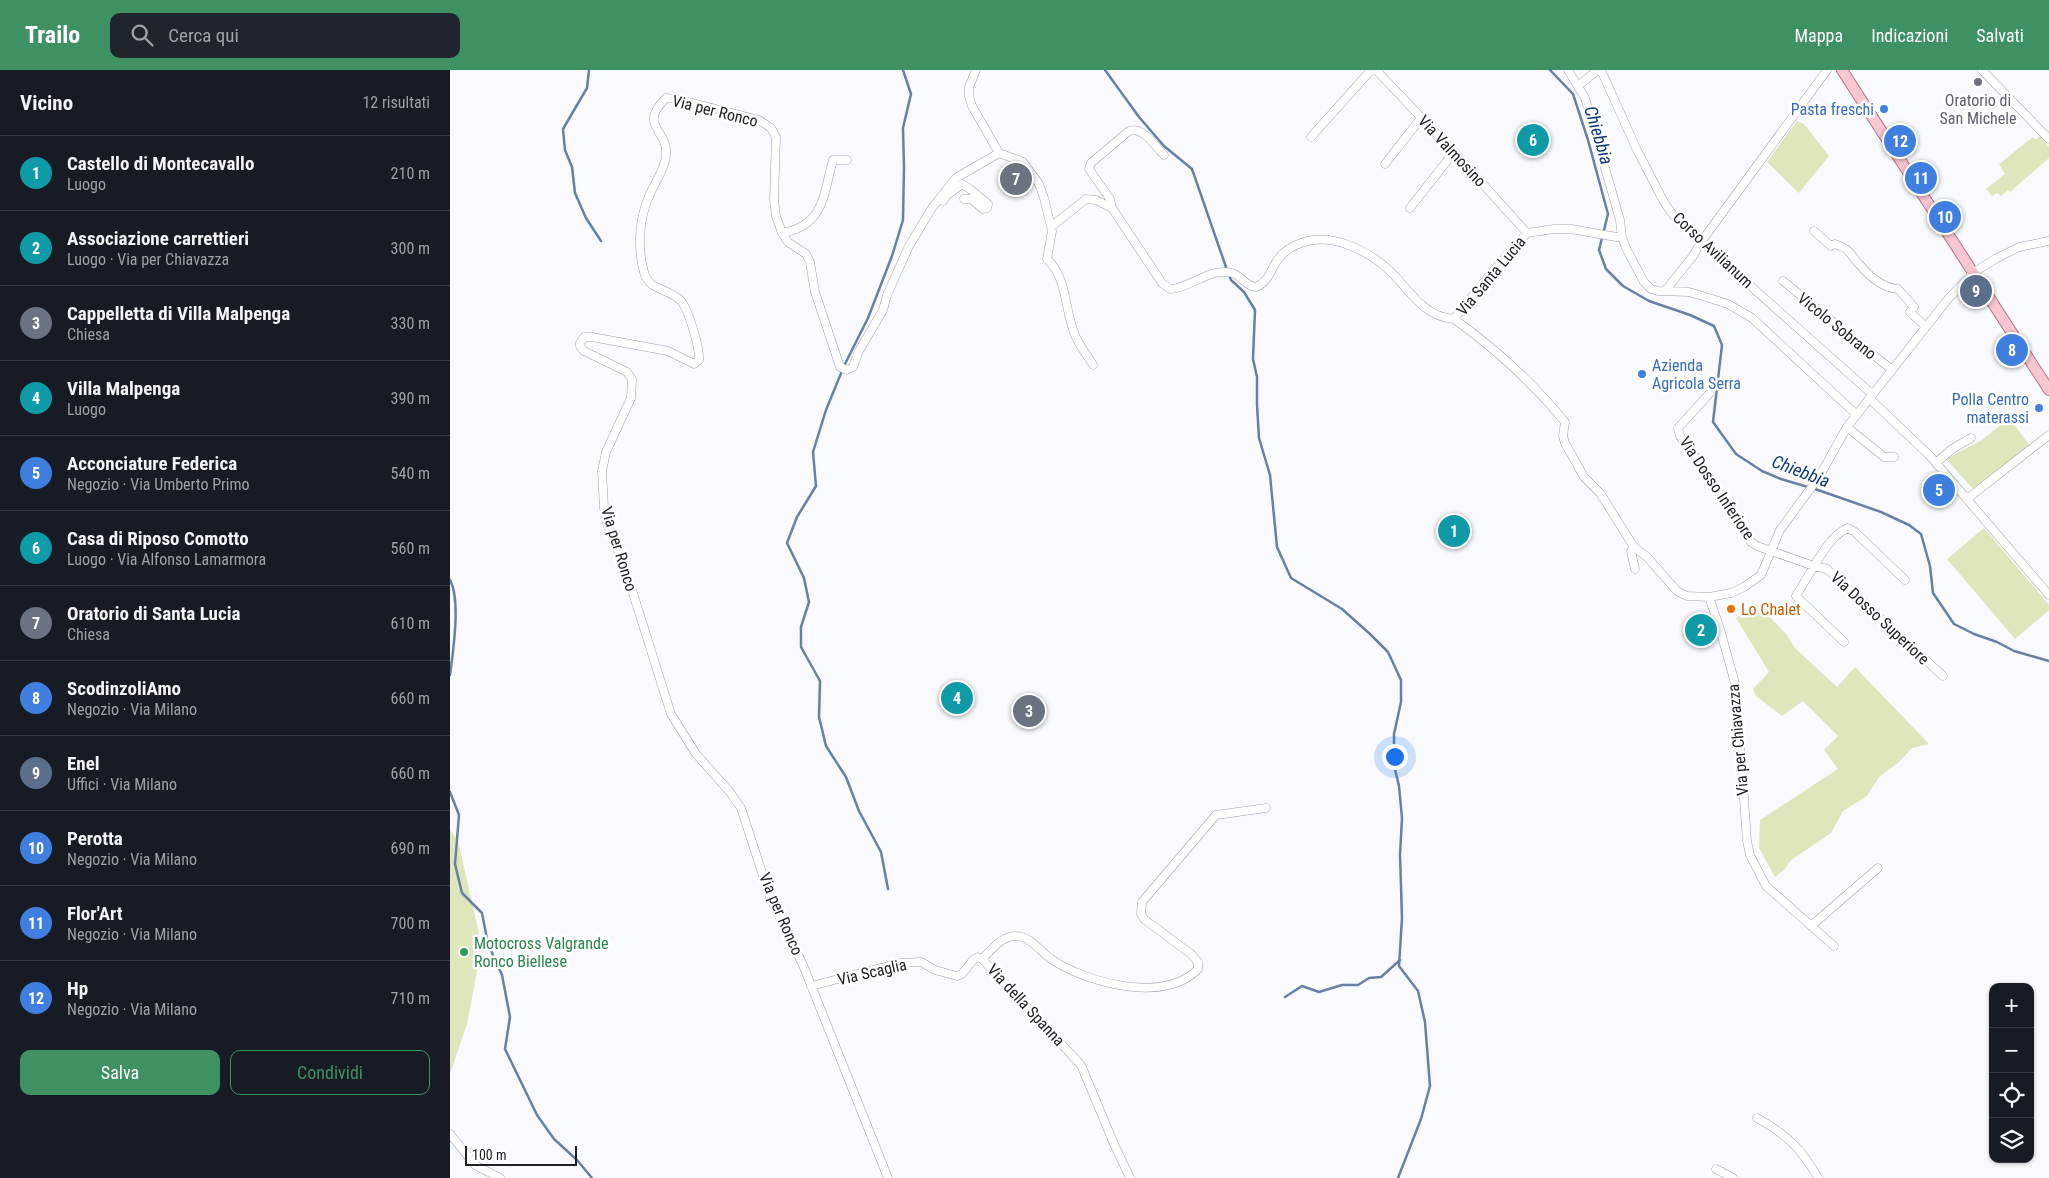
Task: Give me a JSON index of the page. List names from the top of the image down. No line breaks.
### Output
{"streets":{"street":["Via per Ronco","Via Valmosino","Corso Avilianum","Via Santa Lucia","Vicolo Sobrano","Via Dosso Inferiore","Via Dosso Superiore","Via per Chiavazza","Via Scaglia","Via della Spanna"]},"crossings":[["Via per Ronco","Via Scaglia"],["Via Valmosino","Via Santa Lucia"],["Via Dosso Inferiore","Via Dosso Superiore"],["Via Scaglia","Via della Spanna"]],"water":["Chiebbia"],"places":["Oratorio di San Michele","Pasta freschi","Azienda Agricola Serra","Polla Centro materassi","Lo Chalet","Motocross Valgrande Ronco Biellese"],"scale_bar":"100 m","page":{"header":"Trailo","search":"Cerca qui","nav":["Mappa","Indicazioni","Salvati"],"heading":["Vicino","12 risultati"],"pins":["6","12","11","7","10","9","8","5","1","2","4","3"],"list":[{"mark":"1","name":"Castello di Montecavallo","note":"Luogo","value":"210 m"},{"mark":"2","name":"Associazione carrettieri","note":"Luogo · Via per Chiavazza","value":"300 m"},{"mark":"3","name":"Cappelletta di Villa Malpenga","note":"Chiesa","value":"330 m"},{"mark":"4","name":"Villa Malpenga","note":"Luogo","value":"390 m"},{"mark":"5","name":"Acconciature Federica","note":"Negozio · Via Umberto Primo","value":"540 m"},{"mark":"6","name":"Casa di Riposo Comotto","note":"Luogo · Via Alfonso Lamarmora","value":"560 m"},{"mark":"7","name":"Oratorio di Santa Lucia","note":"Chiesa","value":"610 m"},{"mark":"8","name":"ScodinzoliAmo","note":"Negozio · Via Milano","value":"660 m"},{"mark":"9","name":"Enel","note":"Uffici · Via Milano","value":"660 m"},{"mark":"10","name":"Perotta","note":"Negozio · Via Milano","value":"690 m"},{"mark":"11","name":"Flor'Art","note":"Negozio · Via Milano","value":"700 m"},{"mark":"12","name":"Hp","note":"Negozio · Via Milano","value":"710 m"}],"map_buttons":["+","−"],"buttons":["Salva","Condividi"],"scale":"100 m"}}
